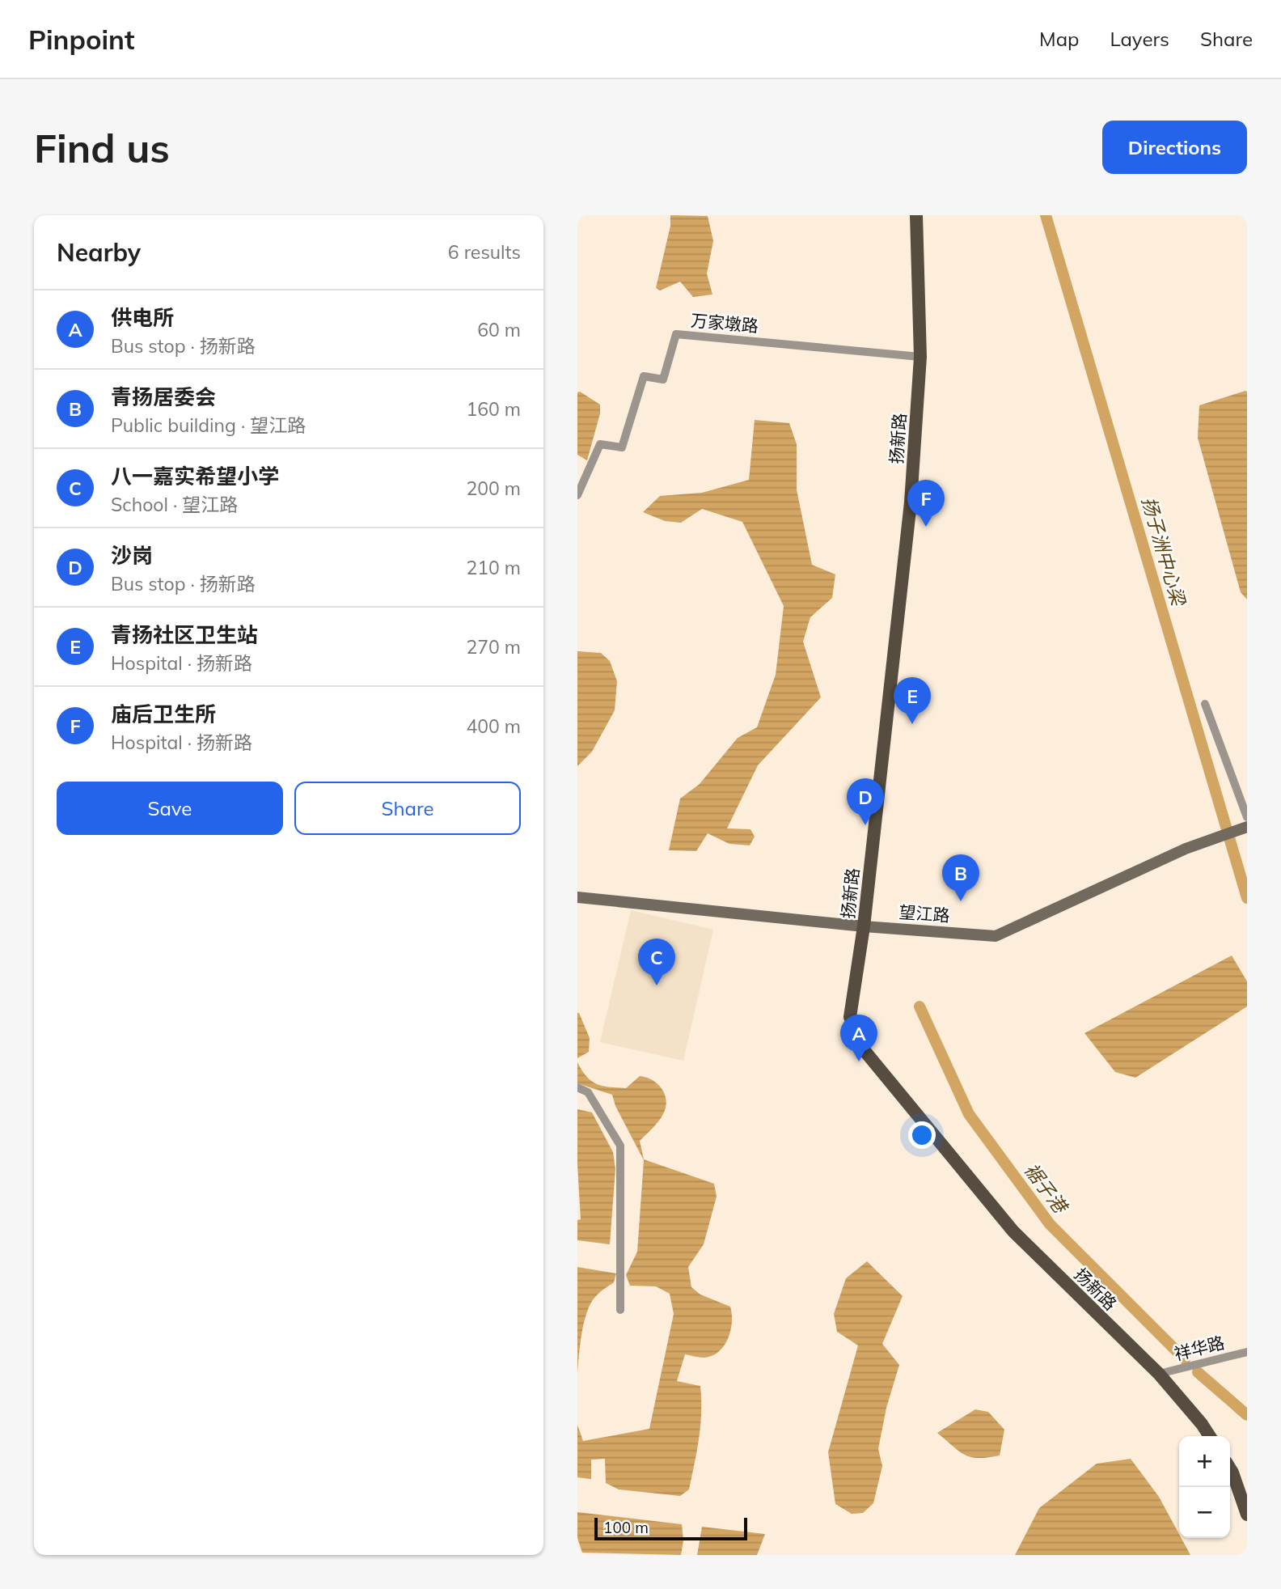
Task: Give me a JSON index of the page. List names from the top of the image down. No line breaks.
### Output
{"streets":{"main road":["扬新路"],"street":["万家墩路","望江路","祥华路"]},"crossings":[["万家墩路","扬新路"],["扬新路","望江路"],["扬新路","祥华路"]],"water":["扬子洲中心梁","裾子港"],"scale_bar":"100 m","page":{"header":"Pinpoint","nav":["Map","Layers","Share"],"buttons":["Directions",["Save","Share"]],"title":"Find us","heading":["Nearby","6 results"],"list":[{"mark":"A","name":"供电所","note":"Bus stop · 扬新路","value":"60 m"},{"mark":"B","name":"青扬居委会","note":"Public building · 望江路","value":"160 m"},{"mark":"C","name":"八一嘉实希望小学","note":"School · 望江路","value":"200 m"},{"mark":"D","name":"沙岗","note":"Bus stop · 扬新路","value":"210 m"},{"mark":"E","name":"青扬社区卫生站","note":"Hospital · 扬新路","value":"270 m"},{"mark":"F","name":"庙后卫生所","note":"Hospital · 扬新路","value":"400 m"}],"pins":["F","E","D","B","C","A"],"map_buttons":["+","−"],"scale":"100 m"}}
